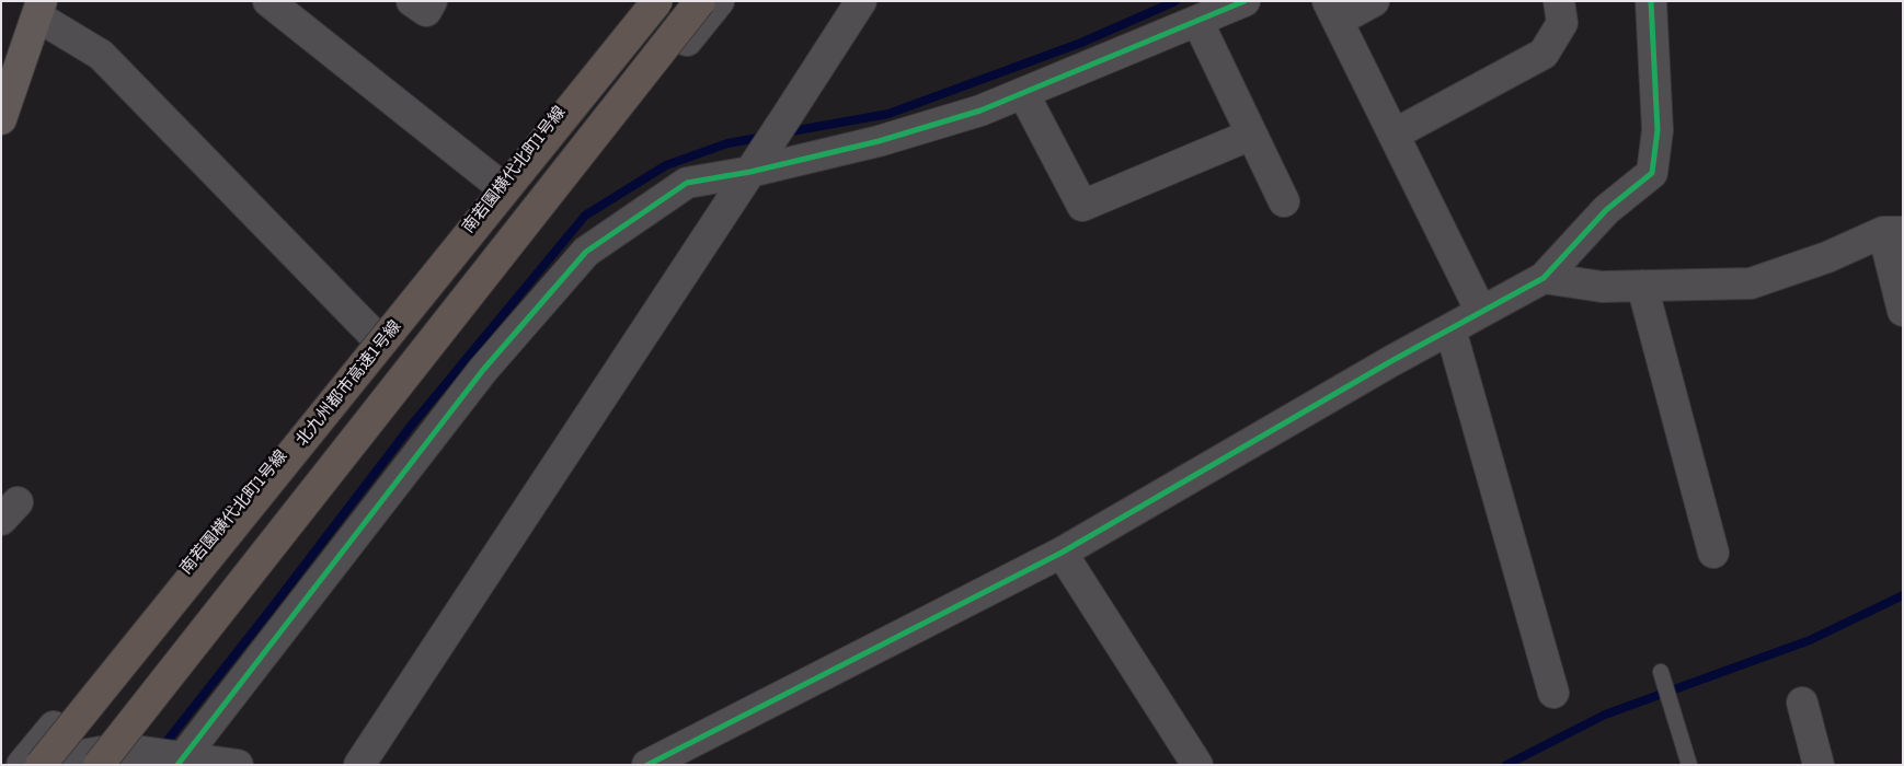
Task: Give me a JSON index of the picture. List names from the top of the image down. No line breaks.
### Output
{"streets":{"highway":["北九州都市高速1号線"],"street":["南若園横代北町1号線"]}}
